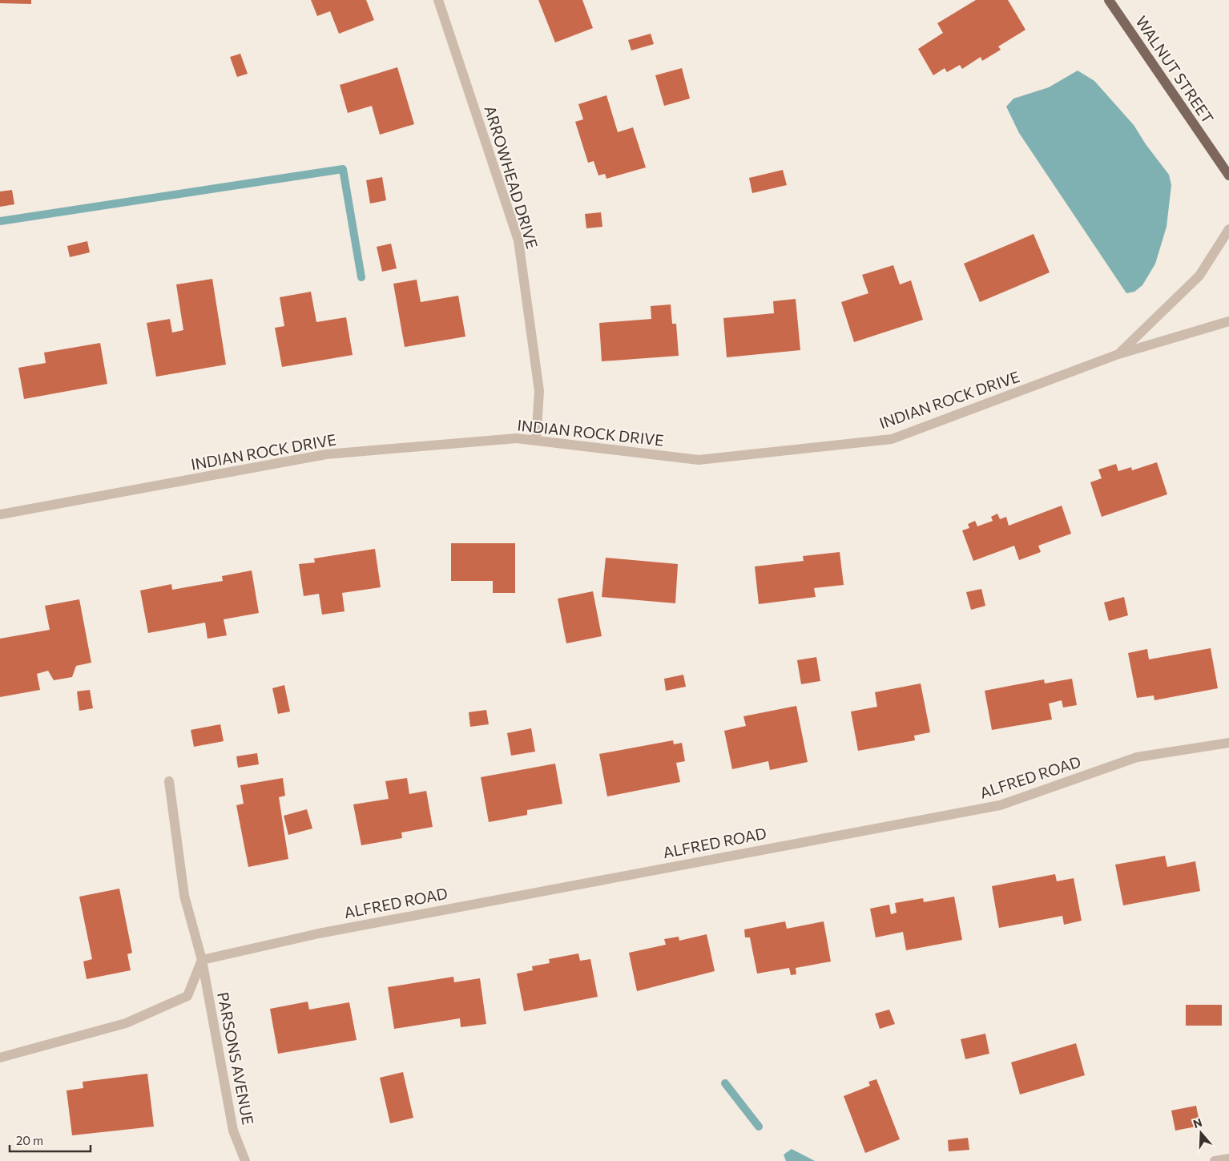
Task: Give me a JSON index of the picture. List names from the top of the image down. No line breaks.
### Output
{"streets":{"main road":["WALNUT STREET"],"street":["ARROWHEAD DRIVE","INDIAN ROCK DRIVE","ALFRED ROAD","PARSONS AVENUE"]},"crossings":[["ARROWHEAD DRIVE","INDIAN ROCK DRIVE"],["ALFRED ROAD","PARSONS AVENUE"]],"scale_bar":"20 m","north":"top"}
